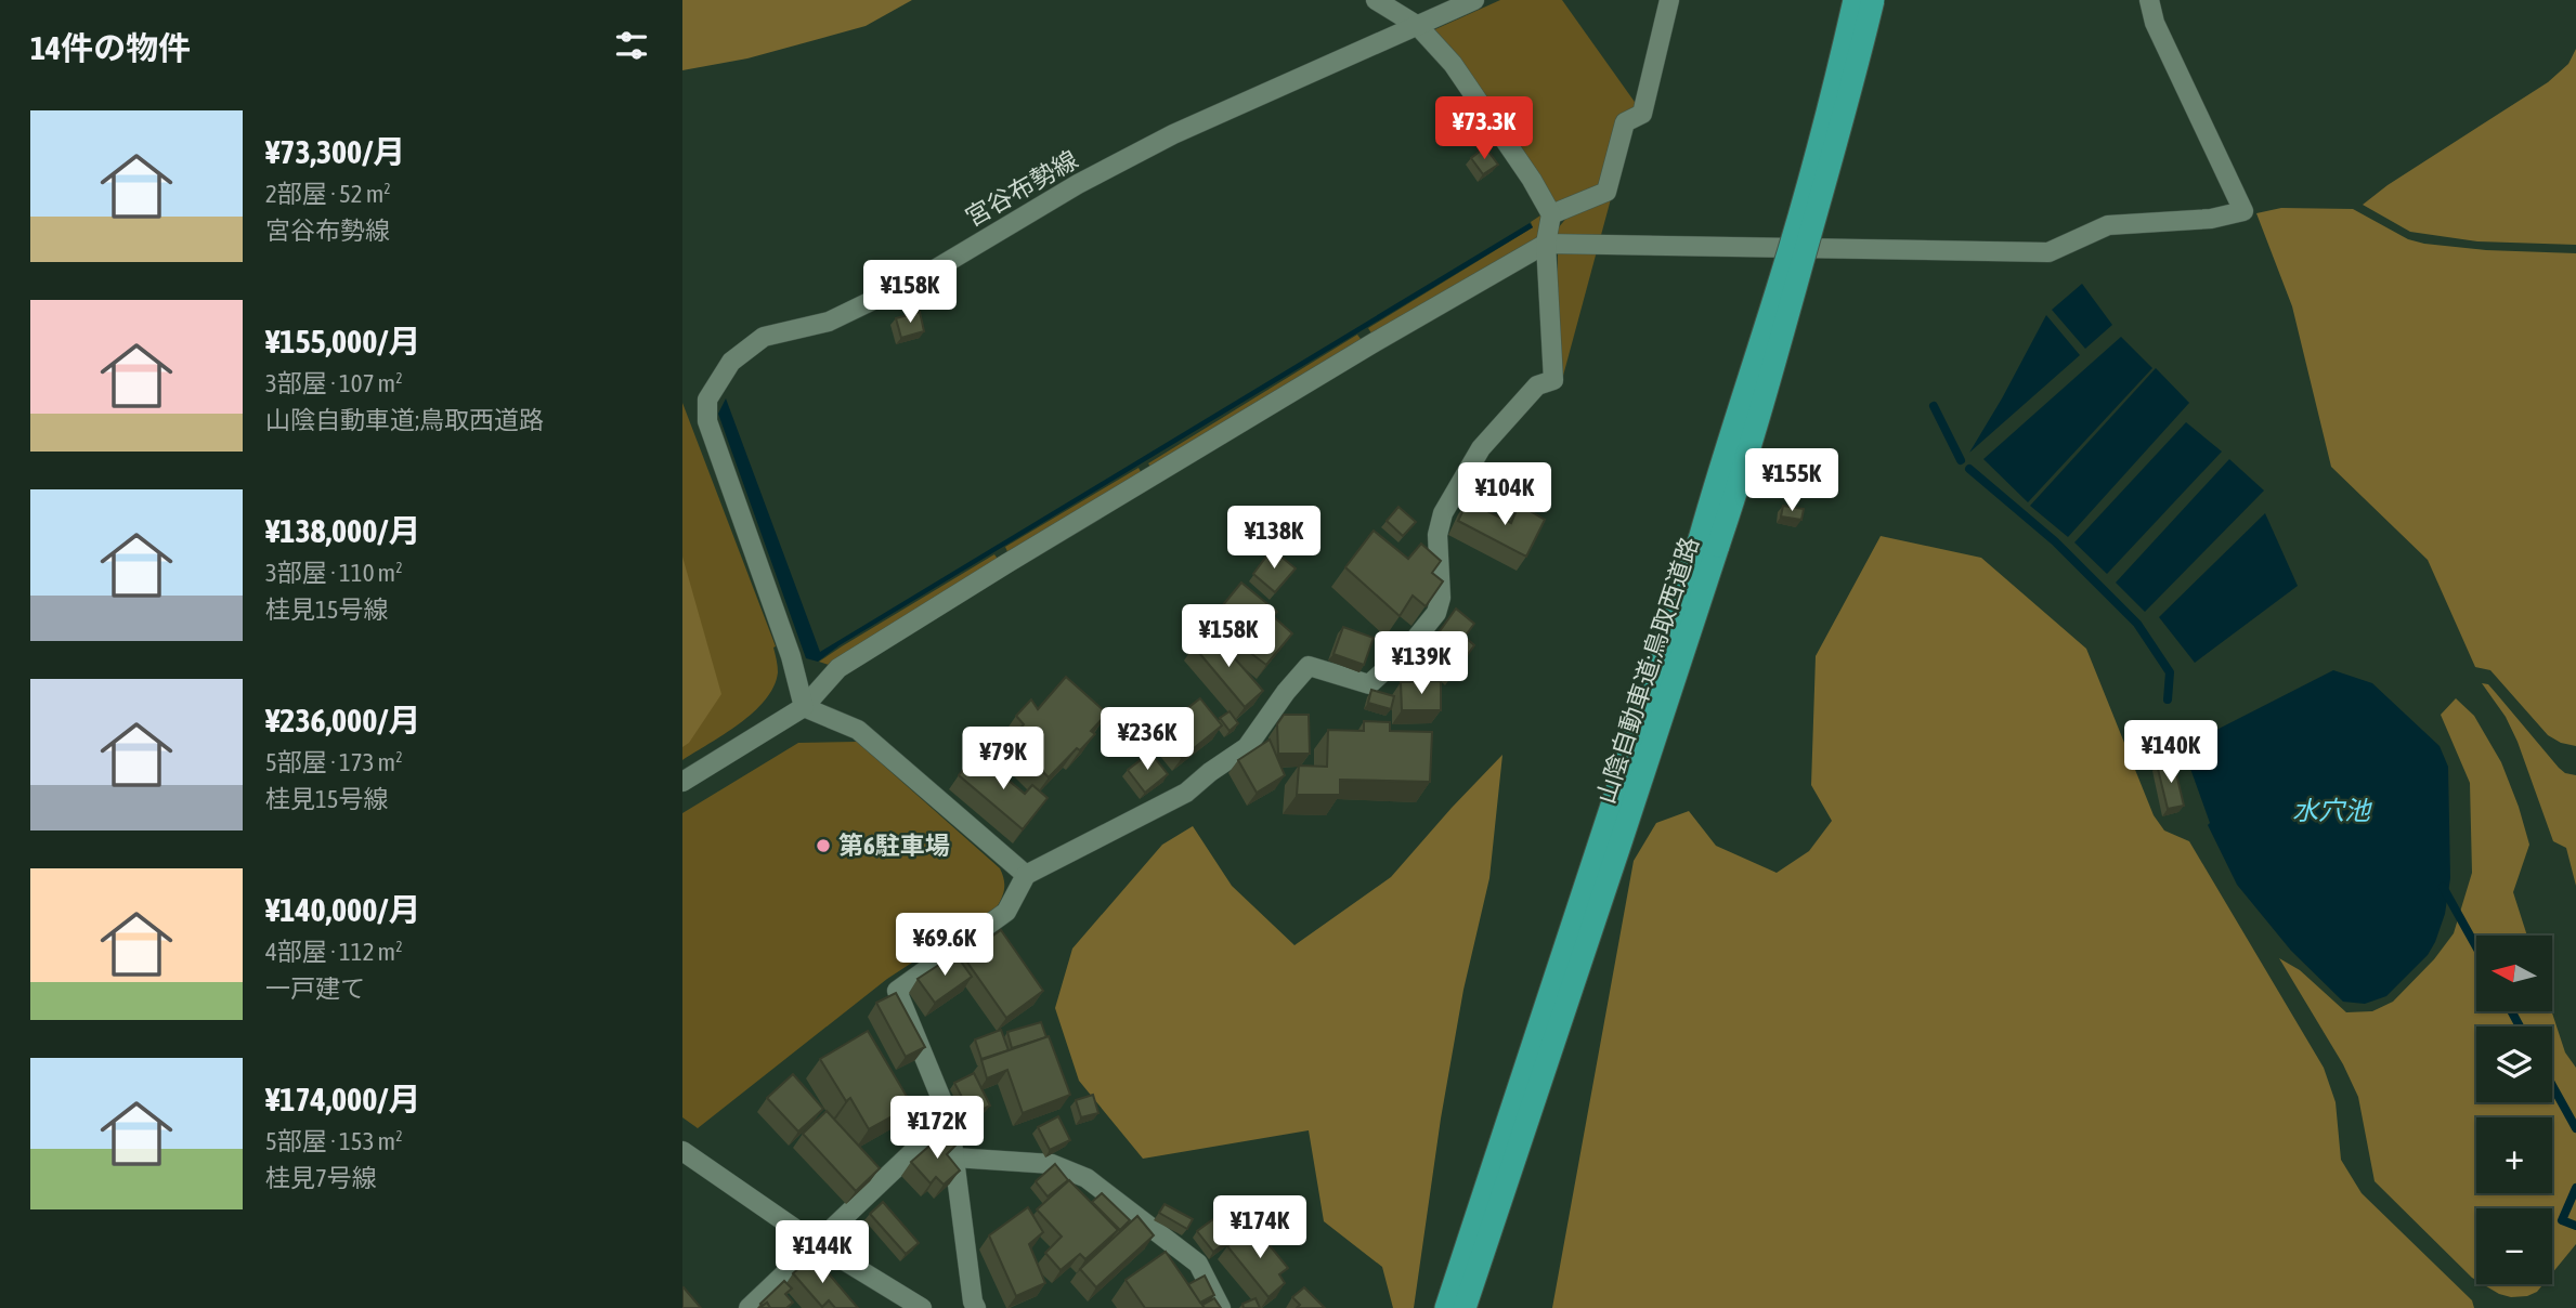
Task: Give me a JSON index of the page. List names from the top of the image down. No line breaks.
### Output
{"streets":{"highway":["山陰自動車道;鳥取西道路"],"street":["宮谷布勢線"]},"water":["水穴池"],"places":["第6駐車場"],"north":"left","page":{"heading":"14件の物件","list":[{"name":"¥73,300/月","note":"2部屋 · 52 m² · 宮谷布勢線"},{"name":"¥155,000/月","note":"3部屋 · 107 m² · 山陰自動車道;鳥取西道路"},{"name":"¥138,000/月","note":"3部屋 · 110 m² · 桂見15号線"},{"name":"¥236,000/月","note":"5部屋 · 173 m² · 桂見15号線"},{"name":"¥140,000/月","note":"4部屋 · 112 m² · 一戸建て"},{"name":"¥174,000/月","note":"5部屋 · 153 m² · 桂見7号線"}],"price":["¥73.3K","¥158K","¥155K","¥104K","¥138K","¥158K","¥139K","¥236K","¥140K","¥79K","¥69.6K","¥172K","¥174K","¥144K"],"map_buttons":["+","−"]}}
